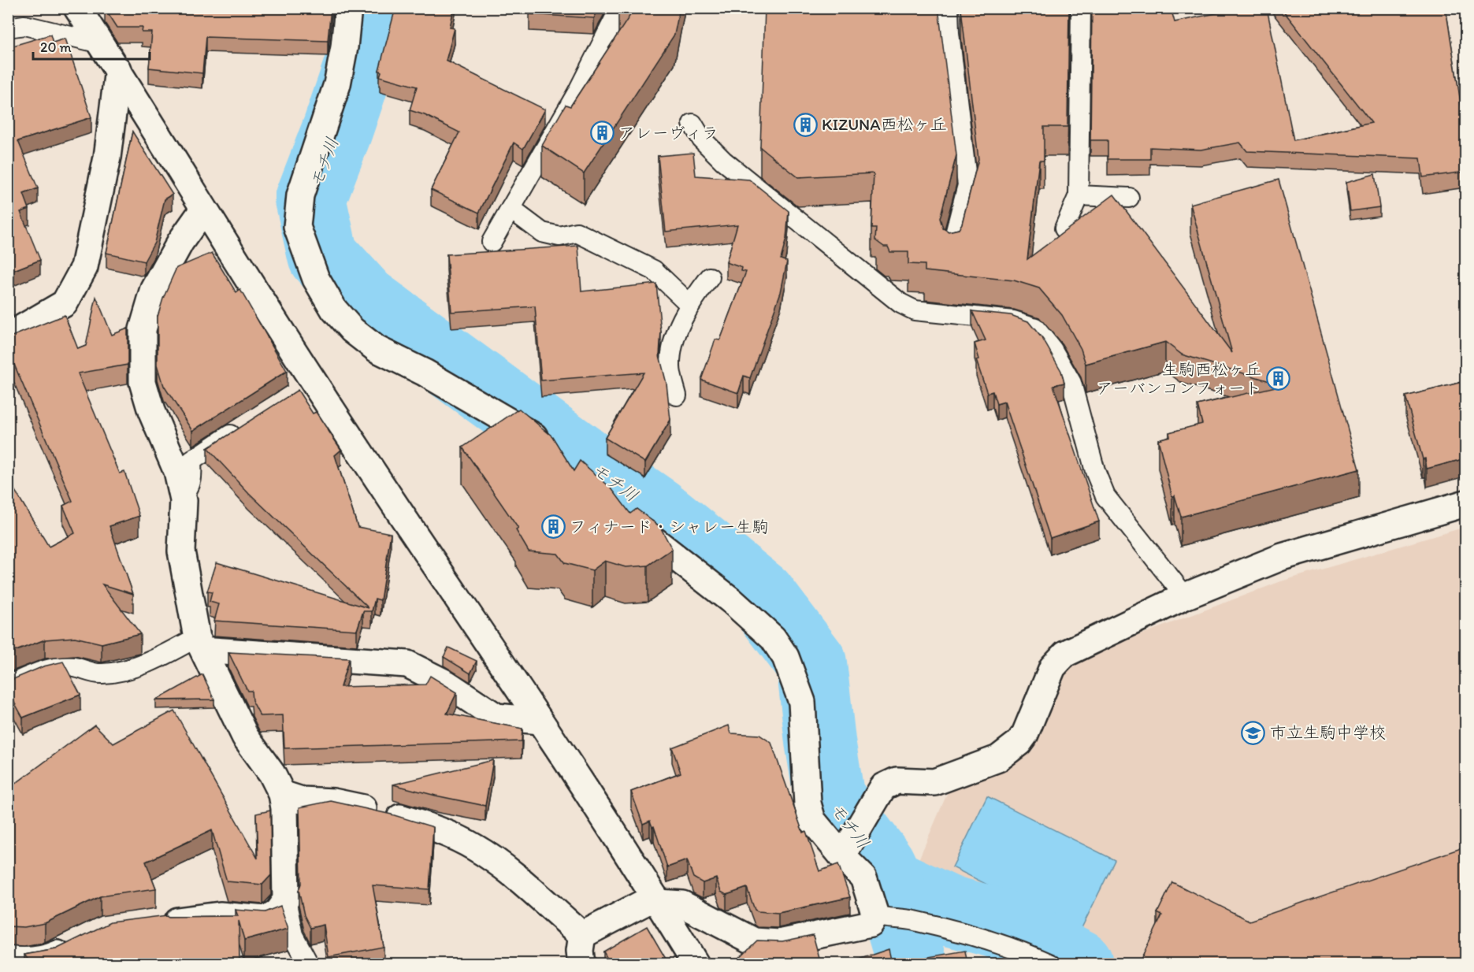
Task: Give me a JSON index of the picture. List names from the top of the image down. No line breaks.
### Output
{"water":["モチ川"],"places":{"building":["KIZUNA西松ヶ丘","アレーヴィラ","生駒西松ヶ丘 アーバンコンフォート","フィナード・シャレー生駒"],"school or university":["市立生駒中学校"]},"scale_bar":"20 m"}
